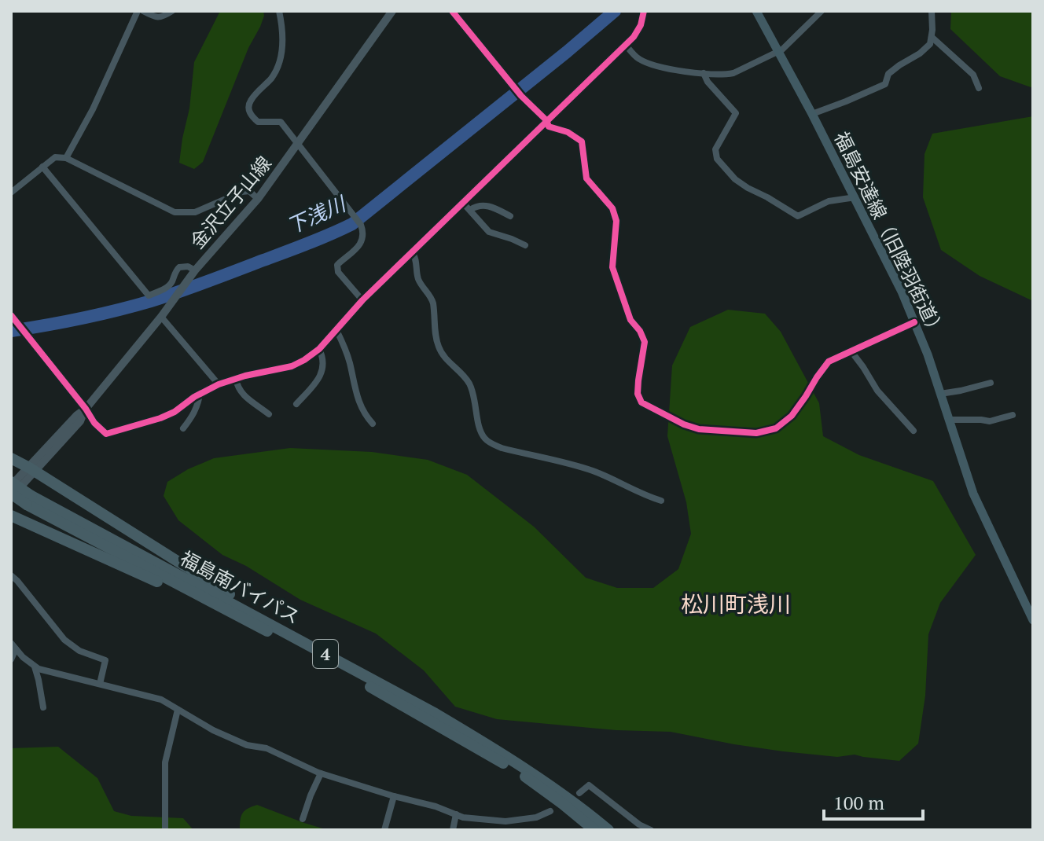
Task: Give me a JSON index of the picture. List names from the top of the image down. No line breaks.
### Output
{"streets":{"highway":["福島南バイパス","4"],"main road":["福島安達線（旧陸羽街道）"],"street":["金沢立子山線"]},"crossings":[["金沢立子山線","福島南バイパス"]],"districts":["松川町浅川"],"water":["下浅川"],"scale_bar":"100 m"}
